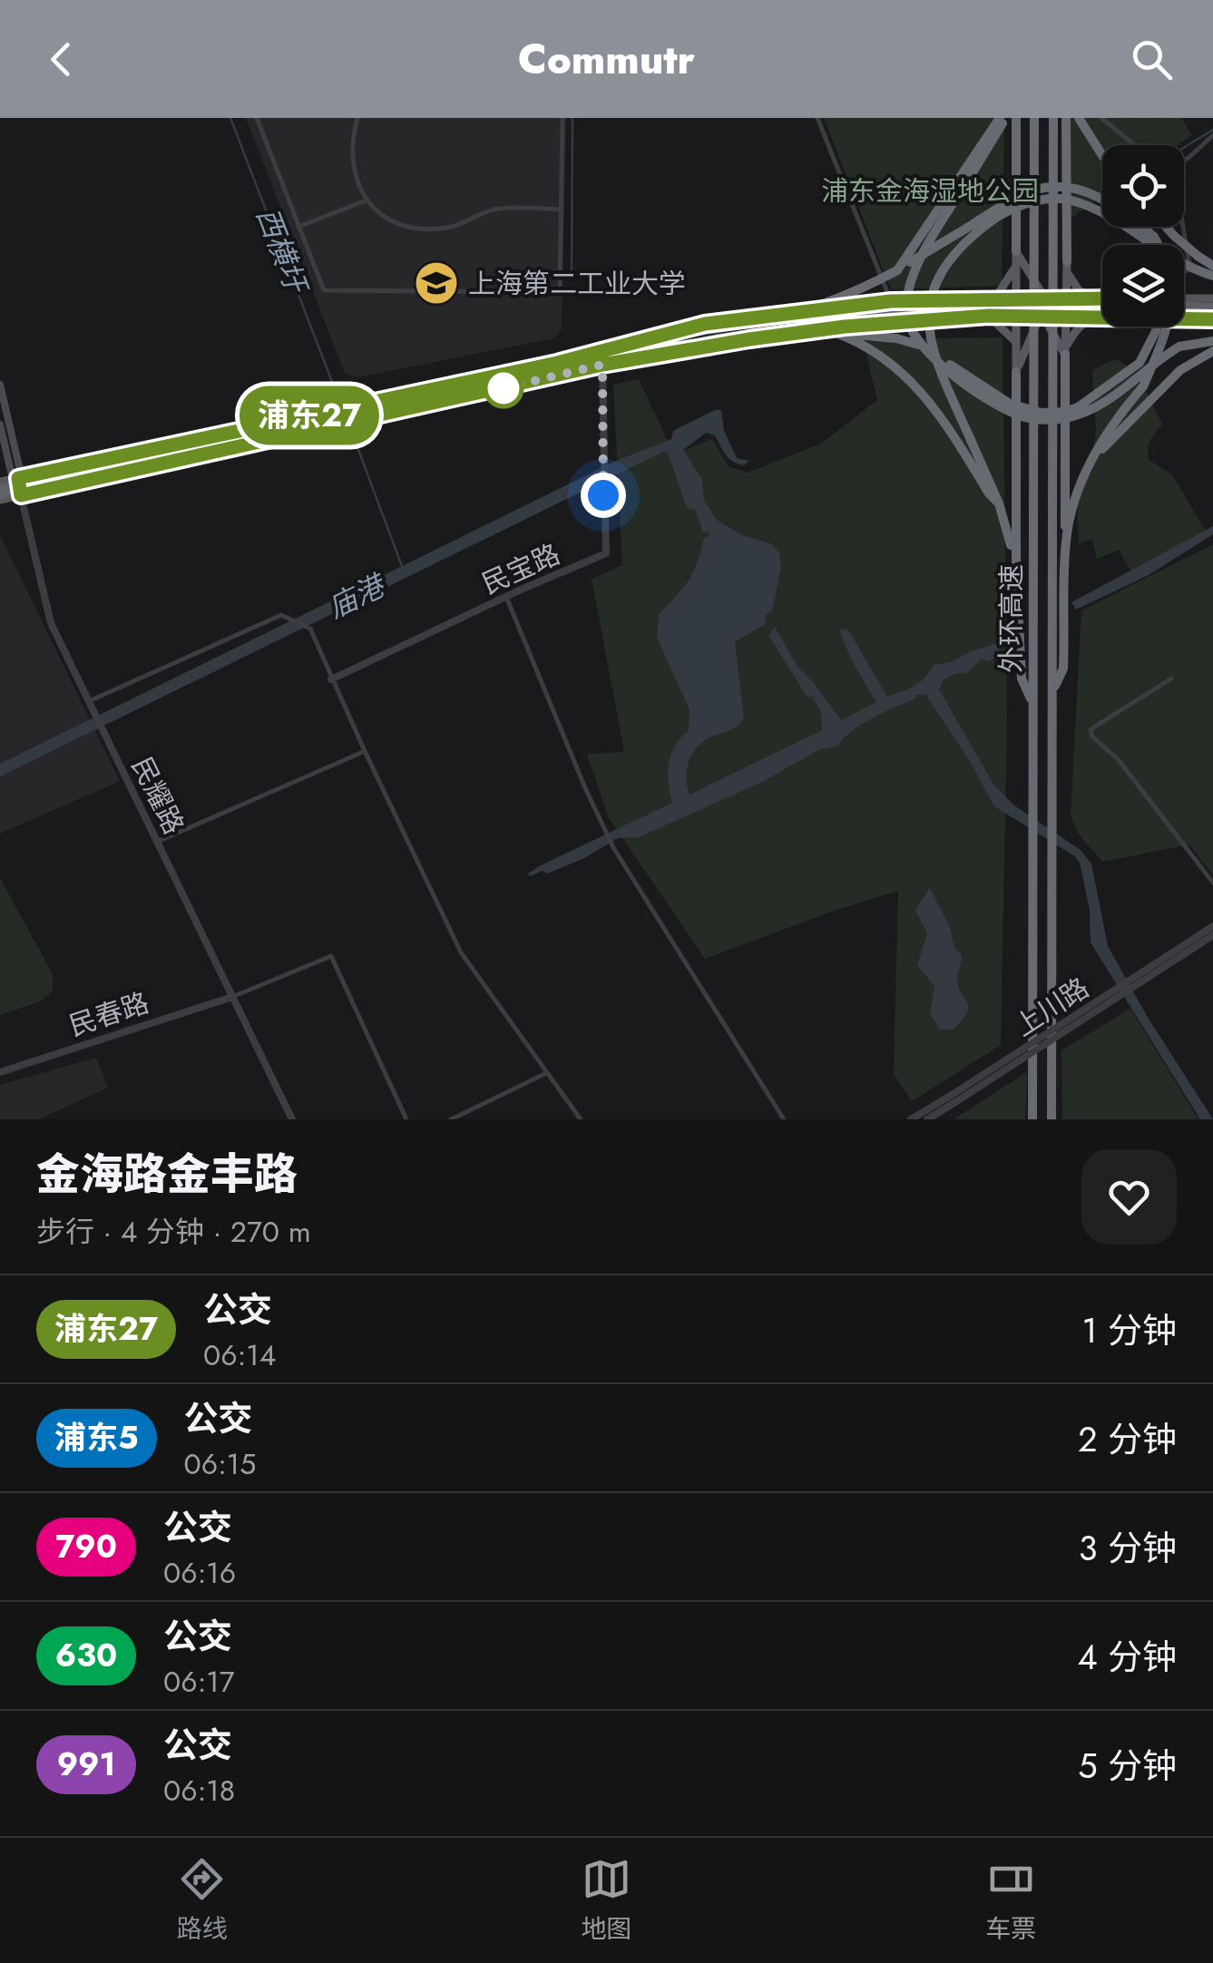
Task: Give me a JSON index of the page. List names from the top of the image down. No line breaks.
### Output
{"streets":{"highway":["外环高速"],"main road":["民耀路"],"street":["民宝路","上川路","民春路"]},"crossings":[["民耀路","民春路"]],"water":["西横圩","庙港"],"parks":["浦东金海湿地公园"],"places":{"school or university":["上海第二工业大学"]},"lines":["bus line 浦东27"],"page":{"header":"Commutr","on_map":"浦东27","heading":["金海路金丰路","步行 · 4 分钟 · 270 m"],"list":[{"mark":"浦东27","name":"公交","note":"06:14","value":"1 分钟"},{"mark":"浦东5","name":"公交","note":"06:15","value":"2 分钟"},{"mark":"790","name":"公交","note":"06:16","value":"3 分钟"},{"mark":"630","name":"公交","note":"06:17","value":"4 分钟"},{"mark":"991","name":"公交","note":"06:18","value":"5 分钟"}],"tabs":["路线","地图","车票"]}}
